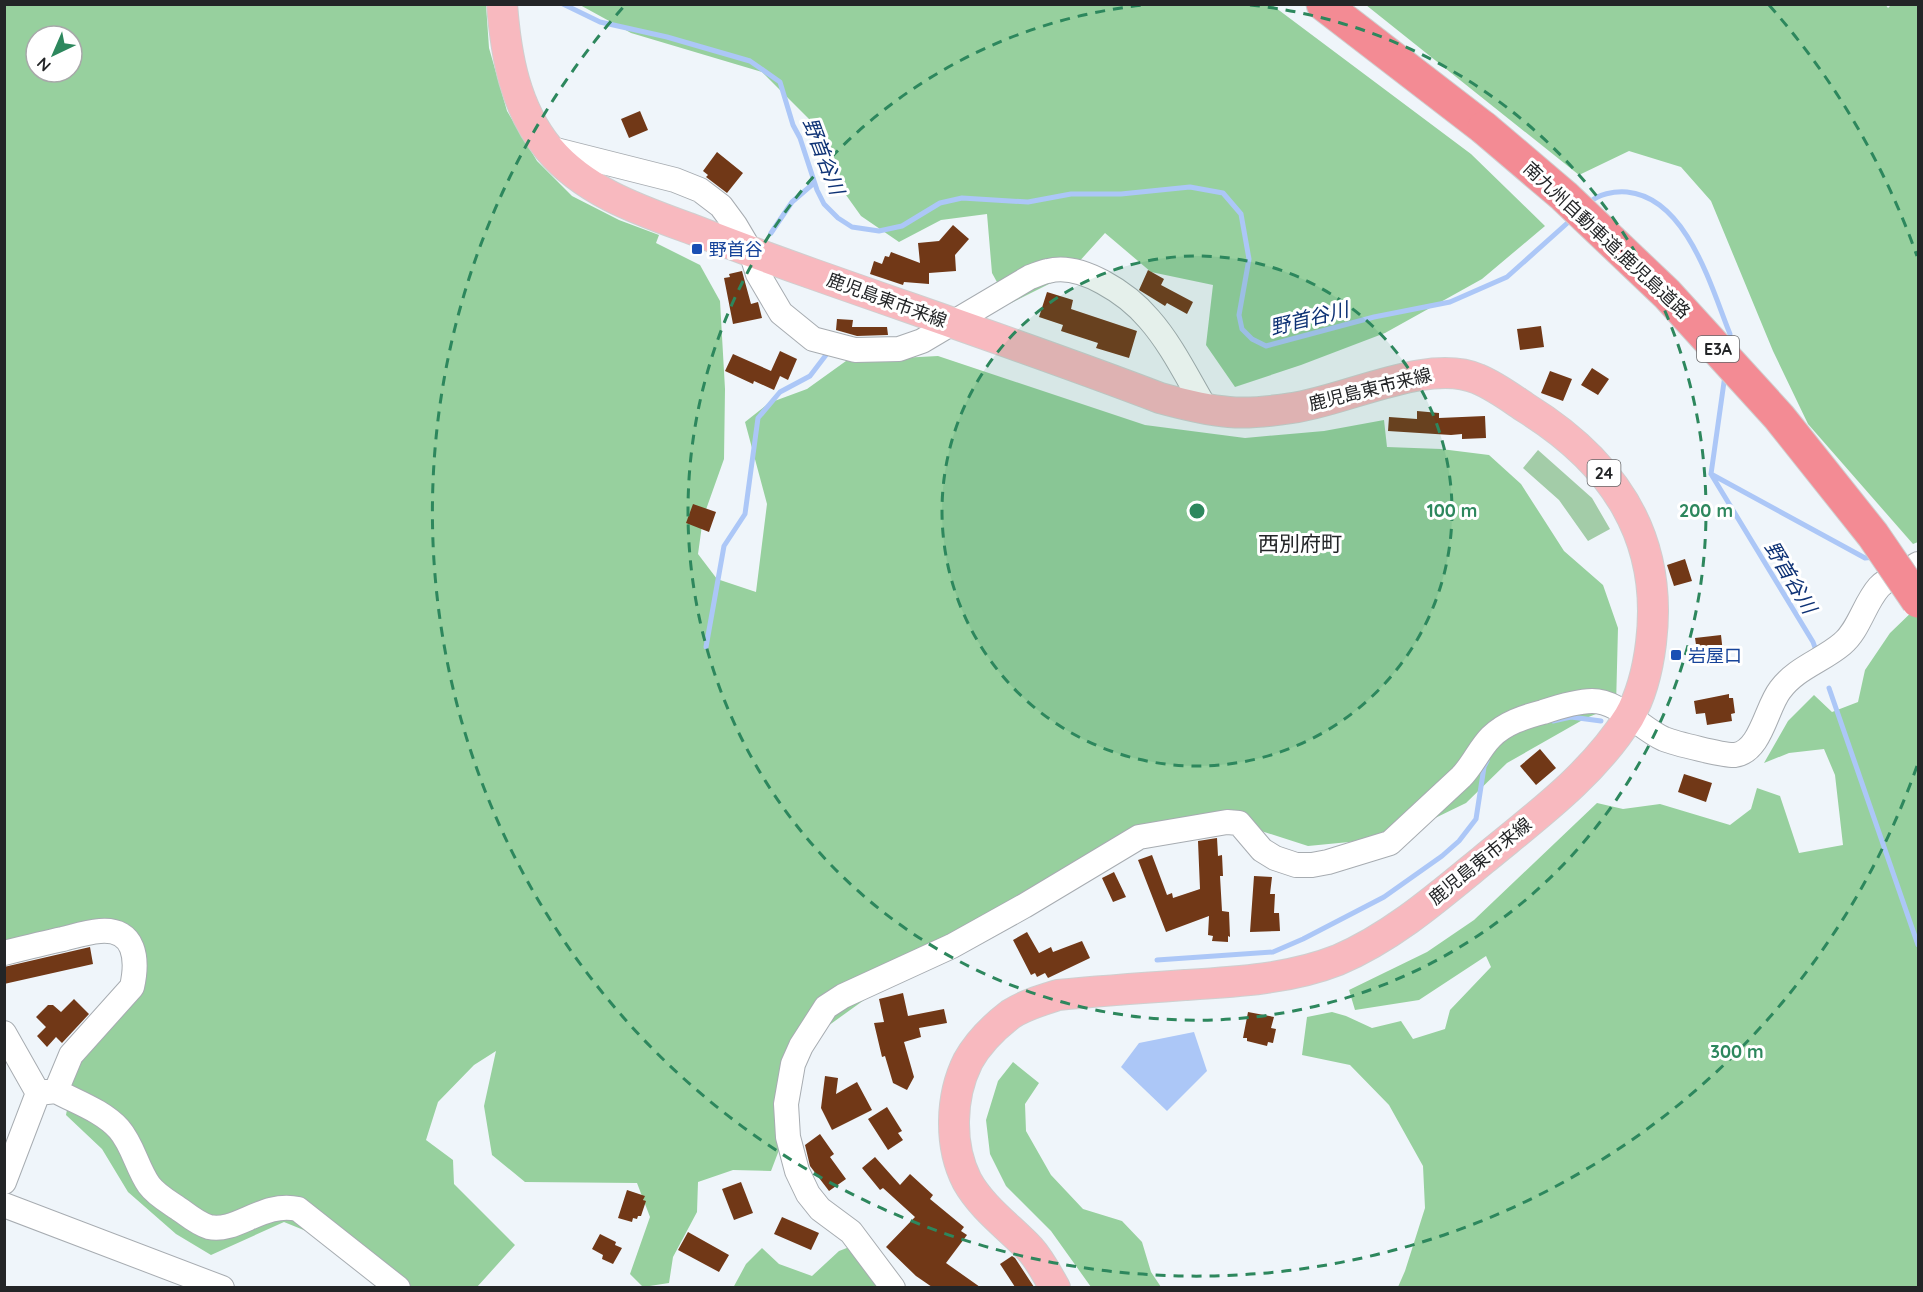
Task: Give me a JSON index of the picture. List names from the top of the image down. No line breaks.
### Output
{"streets":{"highway":["南九州自動車道;鹿児島道路","E3A"],"main road":["鹿児島東市来線","24"]},"districts":["西別府町"],"water":["野首谷川"],"places":{"transit":["野首谷","岩屋口"]},"north":"bottom left","rings":["100 m","200 m","300 m"]}
